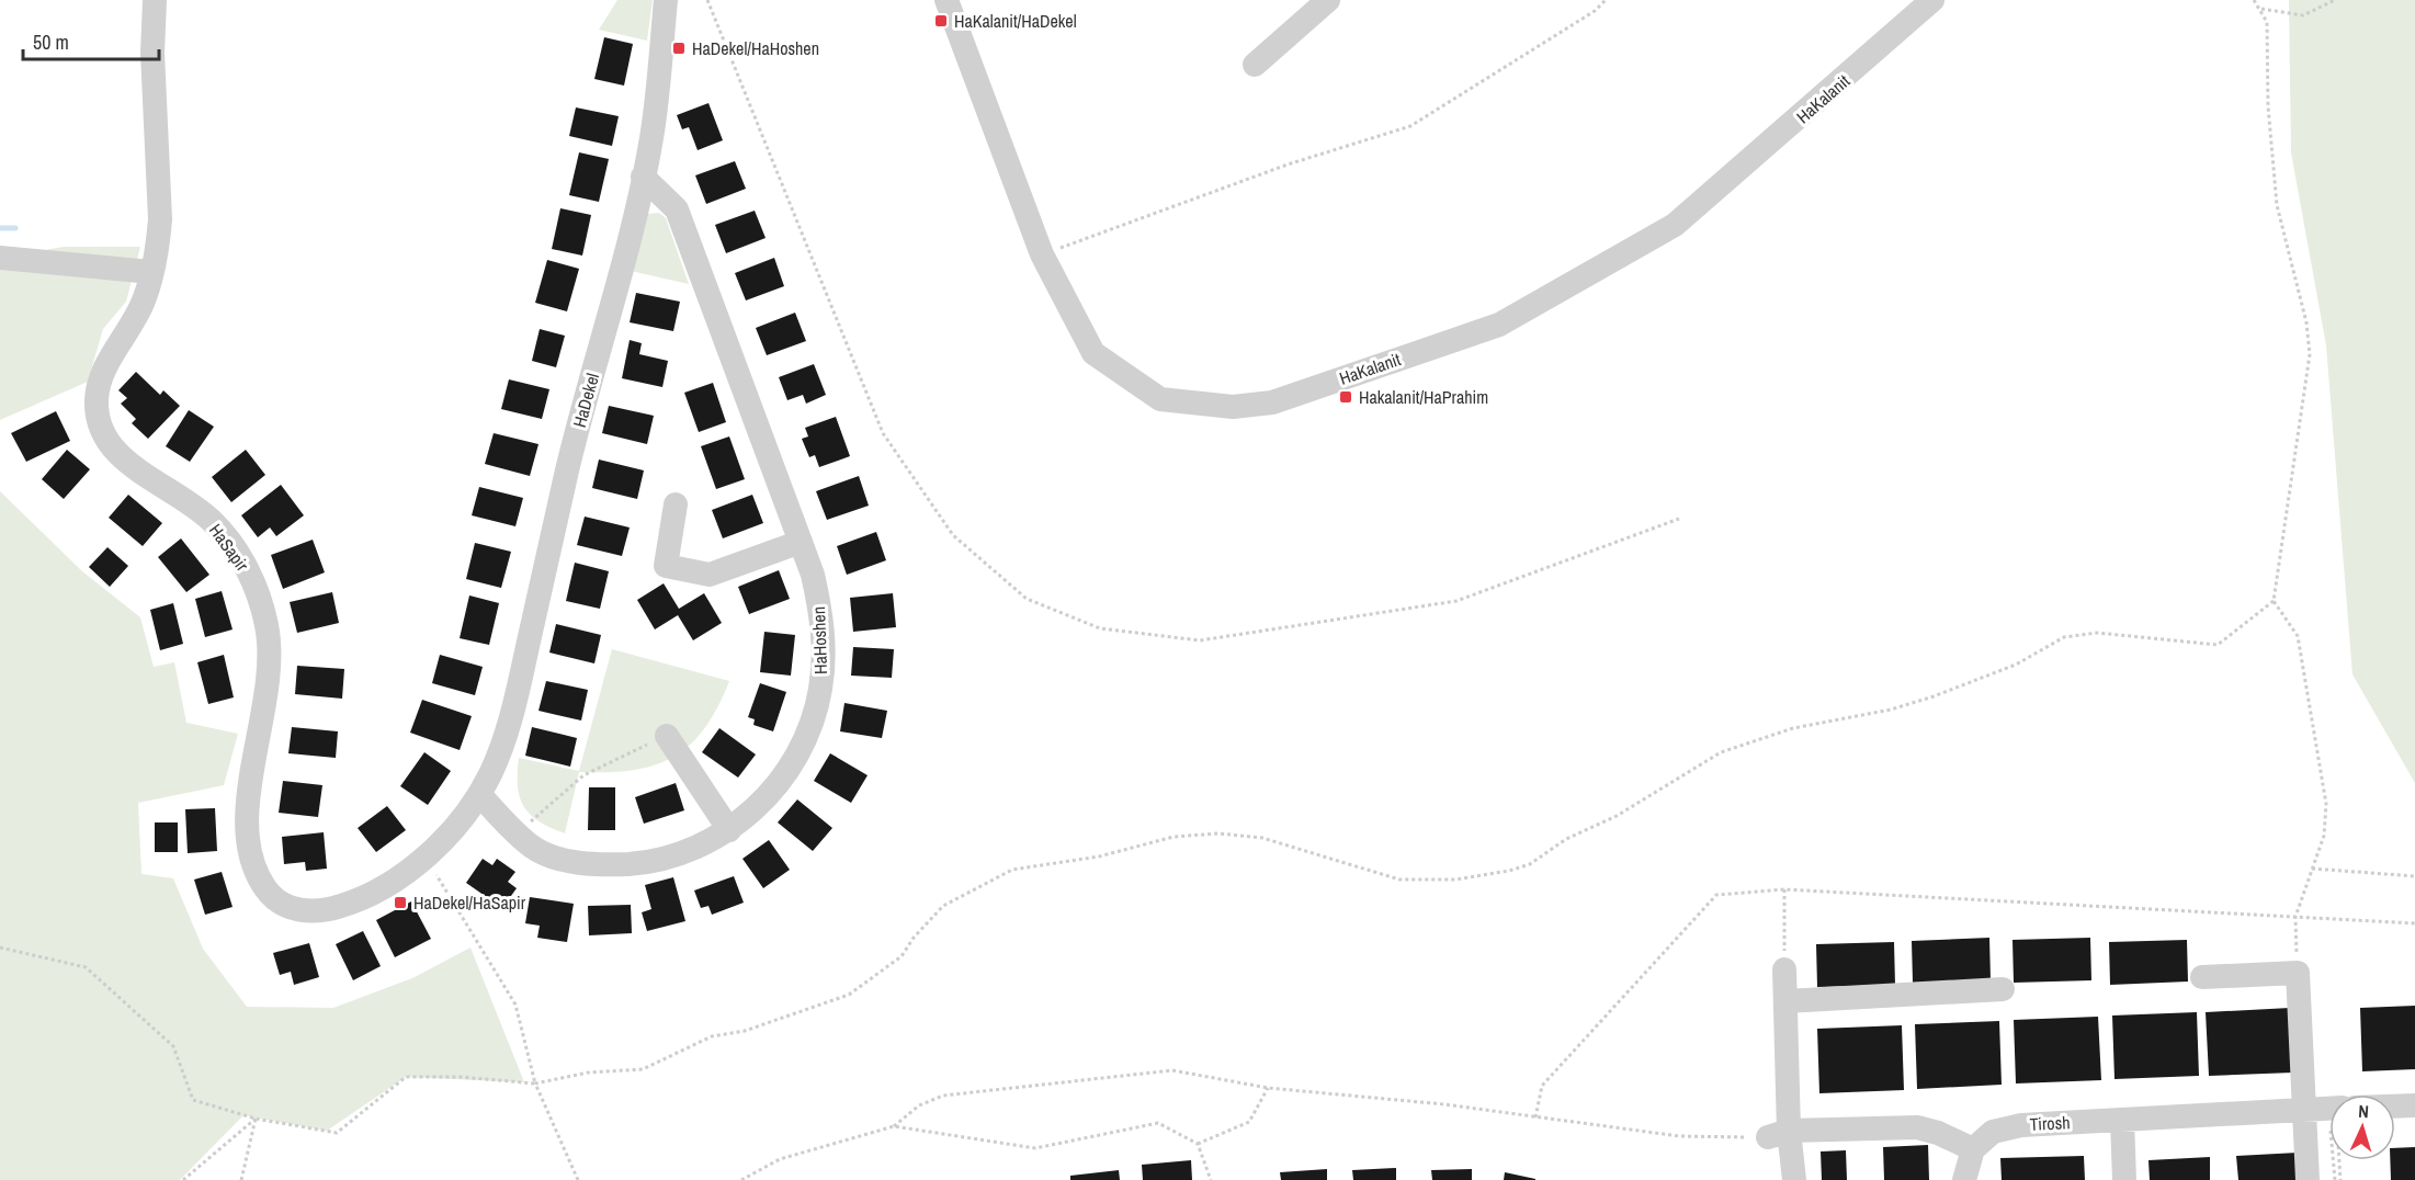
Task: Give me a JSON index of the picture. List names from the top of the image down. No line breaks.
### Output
{"streets":{"street":["HaKalanit","HaDekel","HaSapir","HaHoshen","Tirosh"]},"crossings":[["HaDekel","HaSapir"],["HaDekel","HaHoshen"],["HaSapir","HaHoshen"]],"places":{"transit":["HaKalanit/HaDekel","HaDekel/HaHoshen","Hakalanit/HaPrahim","HaDekel/HaSapir"]},"scale_bar":"50 m","north":"top"}
